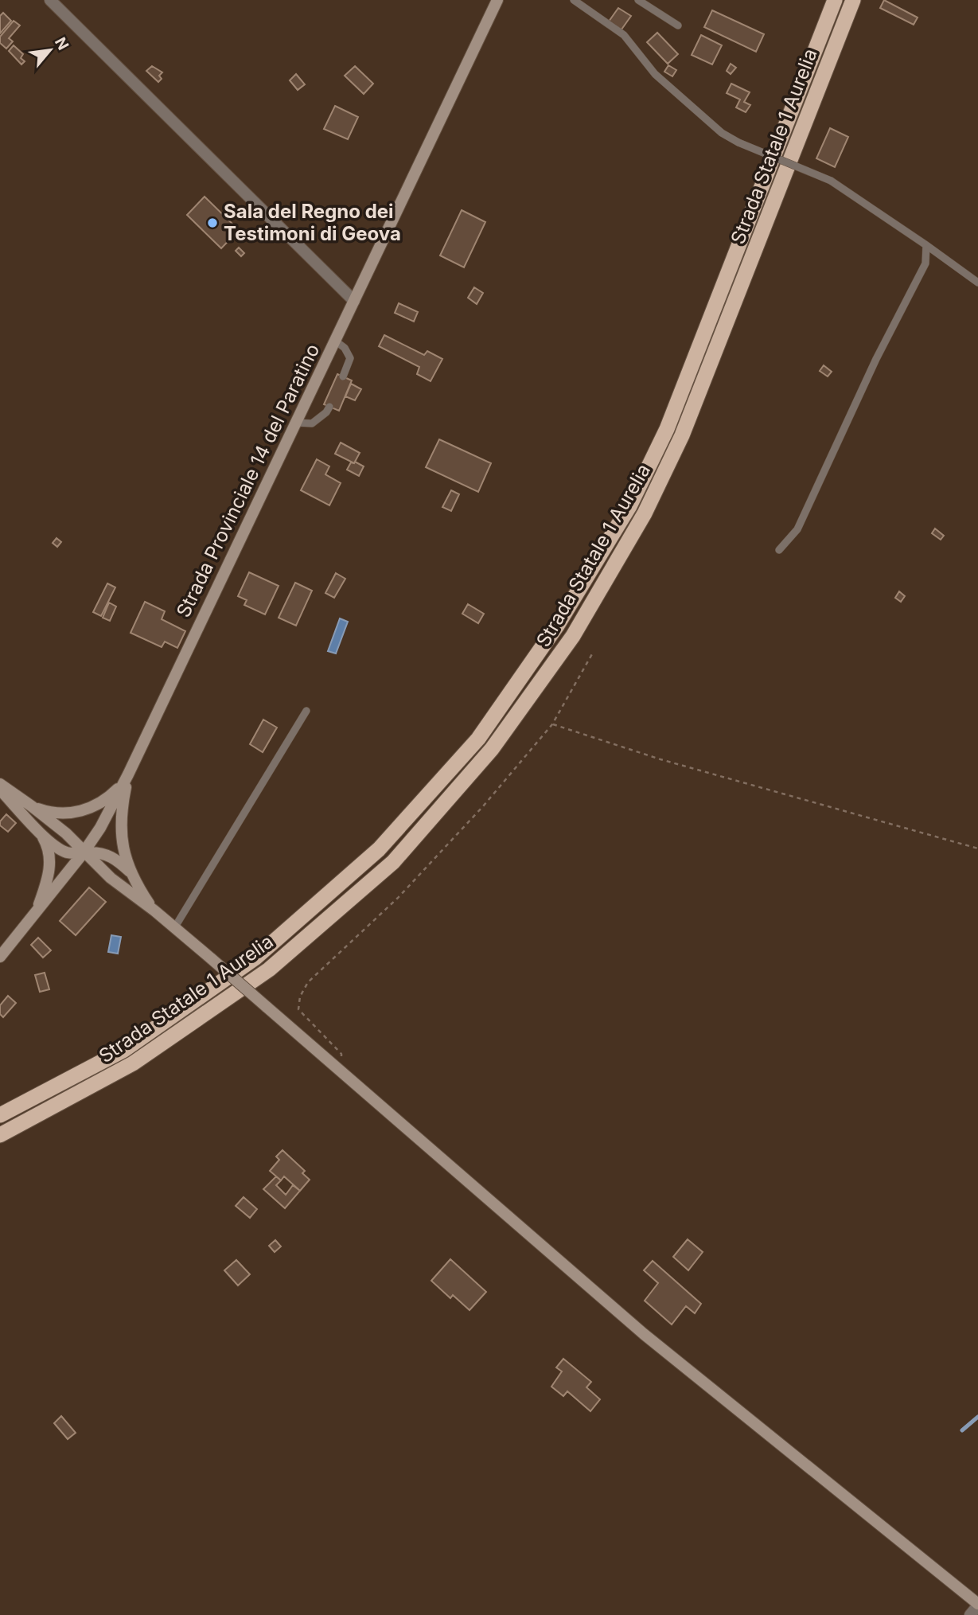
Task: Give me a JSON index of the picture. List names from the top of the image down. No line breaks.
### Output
{"streets":{"highway":["Strada Statale 1 Aurelia"],"main road":["Strada Provinciale 14 del Paratino"]},"places":["Sala del Regno dei Testimoni di Geova"],"north":"top right"}
